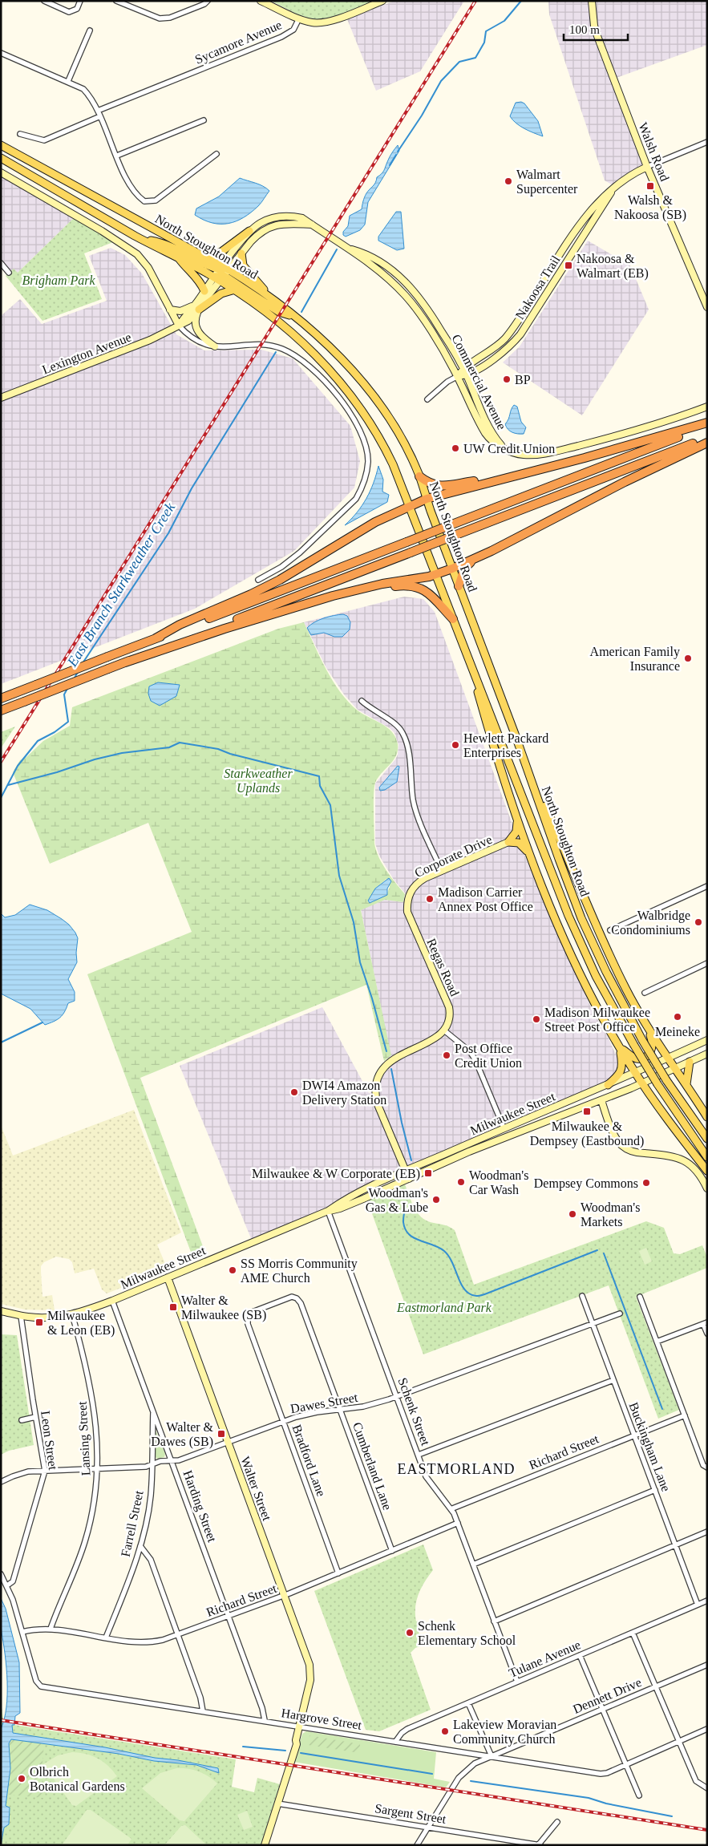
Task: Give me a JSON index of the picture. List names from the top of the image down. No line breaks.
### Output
{"streets":{"main road":["North Stoughton Road"],"street":["Sycamore Avenue","Walsh Road","Nakoosa Trail","Lexington Avenue","Commercial Avenue","Corporate Drive","Regas Road","Milwaukee Street","Dawes Street","Schenk Street","Lansing Street","Leon Street","Buckingham Lane","Richard Street","Bradford Lane","Cumberland Lane","Walter Street","Harding Street","Farrell Street","Tulane Avenue","Dennett Drive","Hargrove Street","Sargent Street"]},"crossings":[["Walsh Road","Nakoosa Trail"],["North Stoughton Road","Commercial Avenue"],["Nakoosa Trail","Commercial Avenue"],["Lexington Avenue","Commercial Avenue"],["Corporate Drive","Regas Road"],["Milwaukee Street","Schenk Street"],["Milwaukee Street","Lansing Street"],["Milwaukee Street","Leon Street"],["Milwaukee Street","Walter Street"],["Milwaukee Street","Harding Street"],["Dawes Street","Schenk Street"],["Dawes Street","Lansing Street"],["Dawes Street","Leon Street"],["Dawes Street","Buckingham Lane"],["Dawes Street","Bradford Lane"],["Dawes Street","Cumberland Lane"],["Dawes Street","Walter Street"],["Dawes Street","Harding Street"],["Dawes Street","Farrell Street"],["Schenk Street","Richard Street"],["Schenk Street","Tulane Avenue"],["Lansing Street","Richard Street"],["Buckingham Lane","Richard Street"],["Buckingham Lane","Tulane Avenue"],["Richard Street","Bradford Lane"],["Richard Street","Cumberland Lane"],["Richard Street","Walter Street"],["Richard Street","Harding Street"],["Richard Street","Farrell Street"],["Richard Street","Hargrove Street"],["Bradford Lane","Cumberland Lane"],["Walter Street","Hargrove Street"],["Walter Street","Sargent Street"],["Harding Street","Farrell Street"],["Harding Street","Hargrove Street"],["Tulane Avenue","Hargrove Street"],["Dennett Drive","Hargrove Street"],["Dennett Drive","Sargent Street"]],"districts":["EASTMORLAND"],"water":["East Branch Starkweather Creek"],"parks":["Brigham Park","Starkweather Uplands","Eastmorland Park"],"places":{"other":["Walmart Supercenter","BP","UW Credit Union","American Family Insurance","Hewlett Packard Enterprises","Madison Carrier Annex Post Office","Walbridge Condominiums","Meineke","Madison Milwaukee Street Post Office","Post Office Credit Union","DWI4 Amazon Delivery Station","Woodman's Car Wash","Dempsey Commons","Woodman's Gas & Lube","Woodman's Markets","SS Morris Community AME Church","Schenk Elementary School","Lakeview Moravian Community Church","Olbrich Botanical Gardens"],"transit":["Walsh & Nakoosa (SB)","Nakoosa & Walmart (EB)","Milwaukee & Dempsey (Eastbound)","Milwaukee & W Corporate (EB)","Walter & Milwaukee (SB)","Milwaukee & Leon (EB)","Walter & Dawes (SB)"]},"scale_bar":"100 m"}
